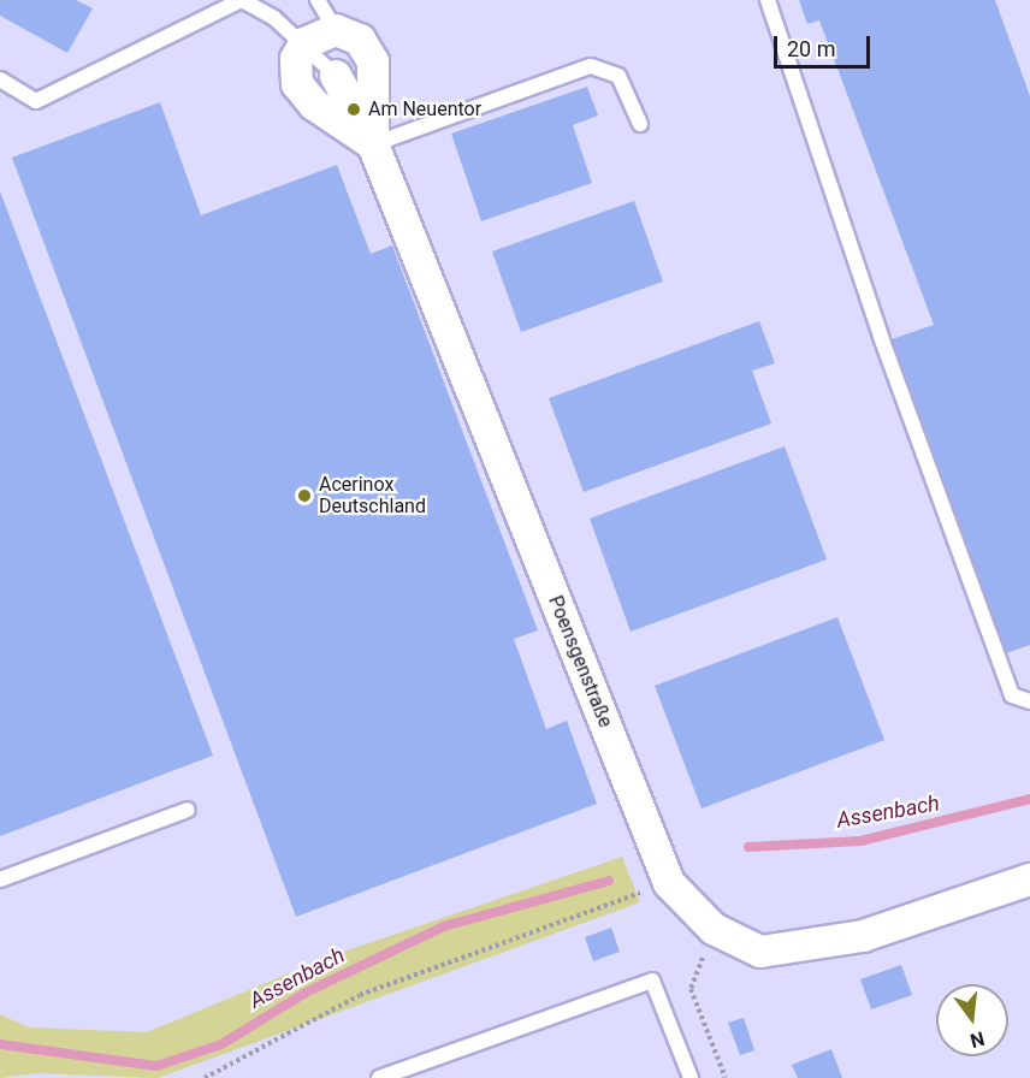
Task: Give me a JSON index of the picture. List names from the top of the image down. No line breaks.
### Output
{"streets":{"street":["Poensgenstraße"]},"water":["Assenbach"],"places":["Am Neuentor","Acerinox Deutschland"],"scale_bar":"20 m","north":"bottom"}
